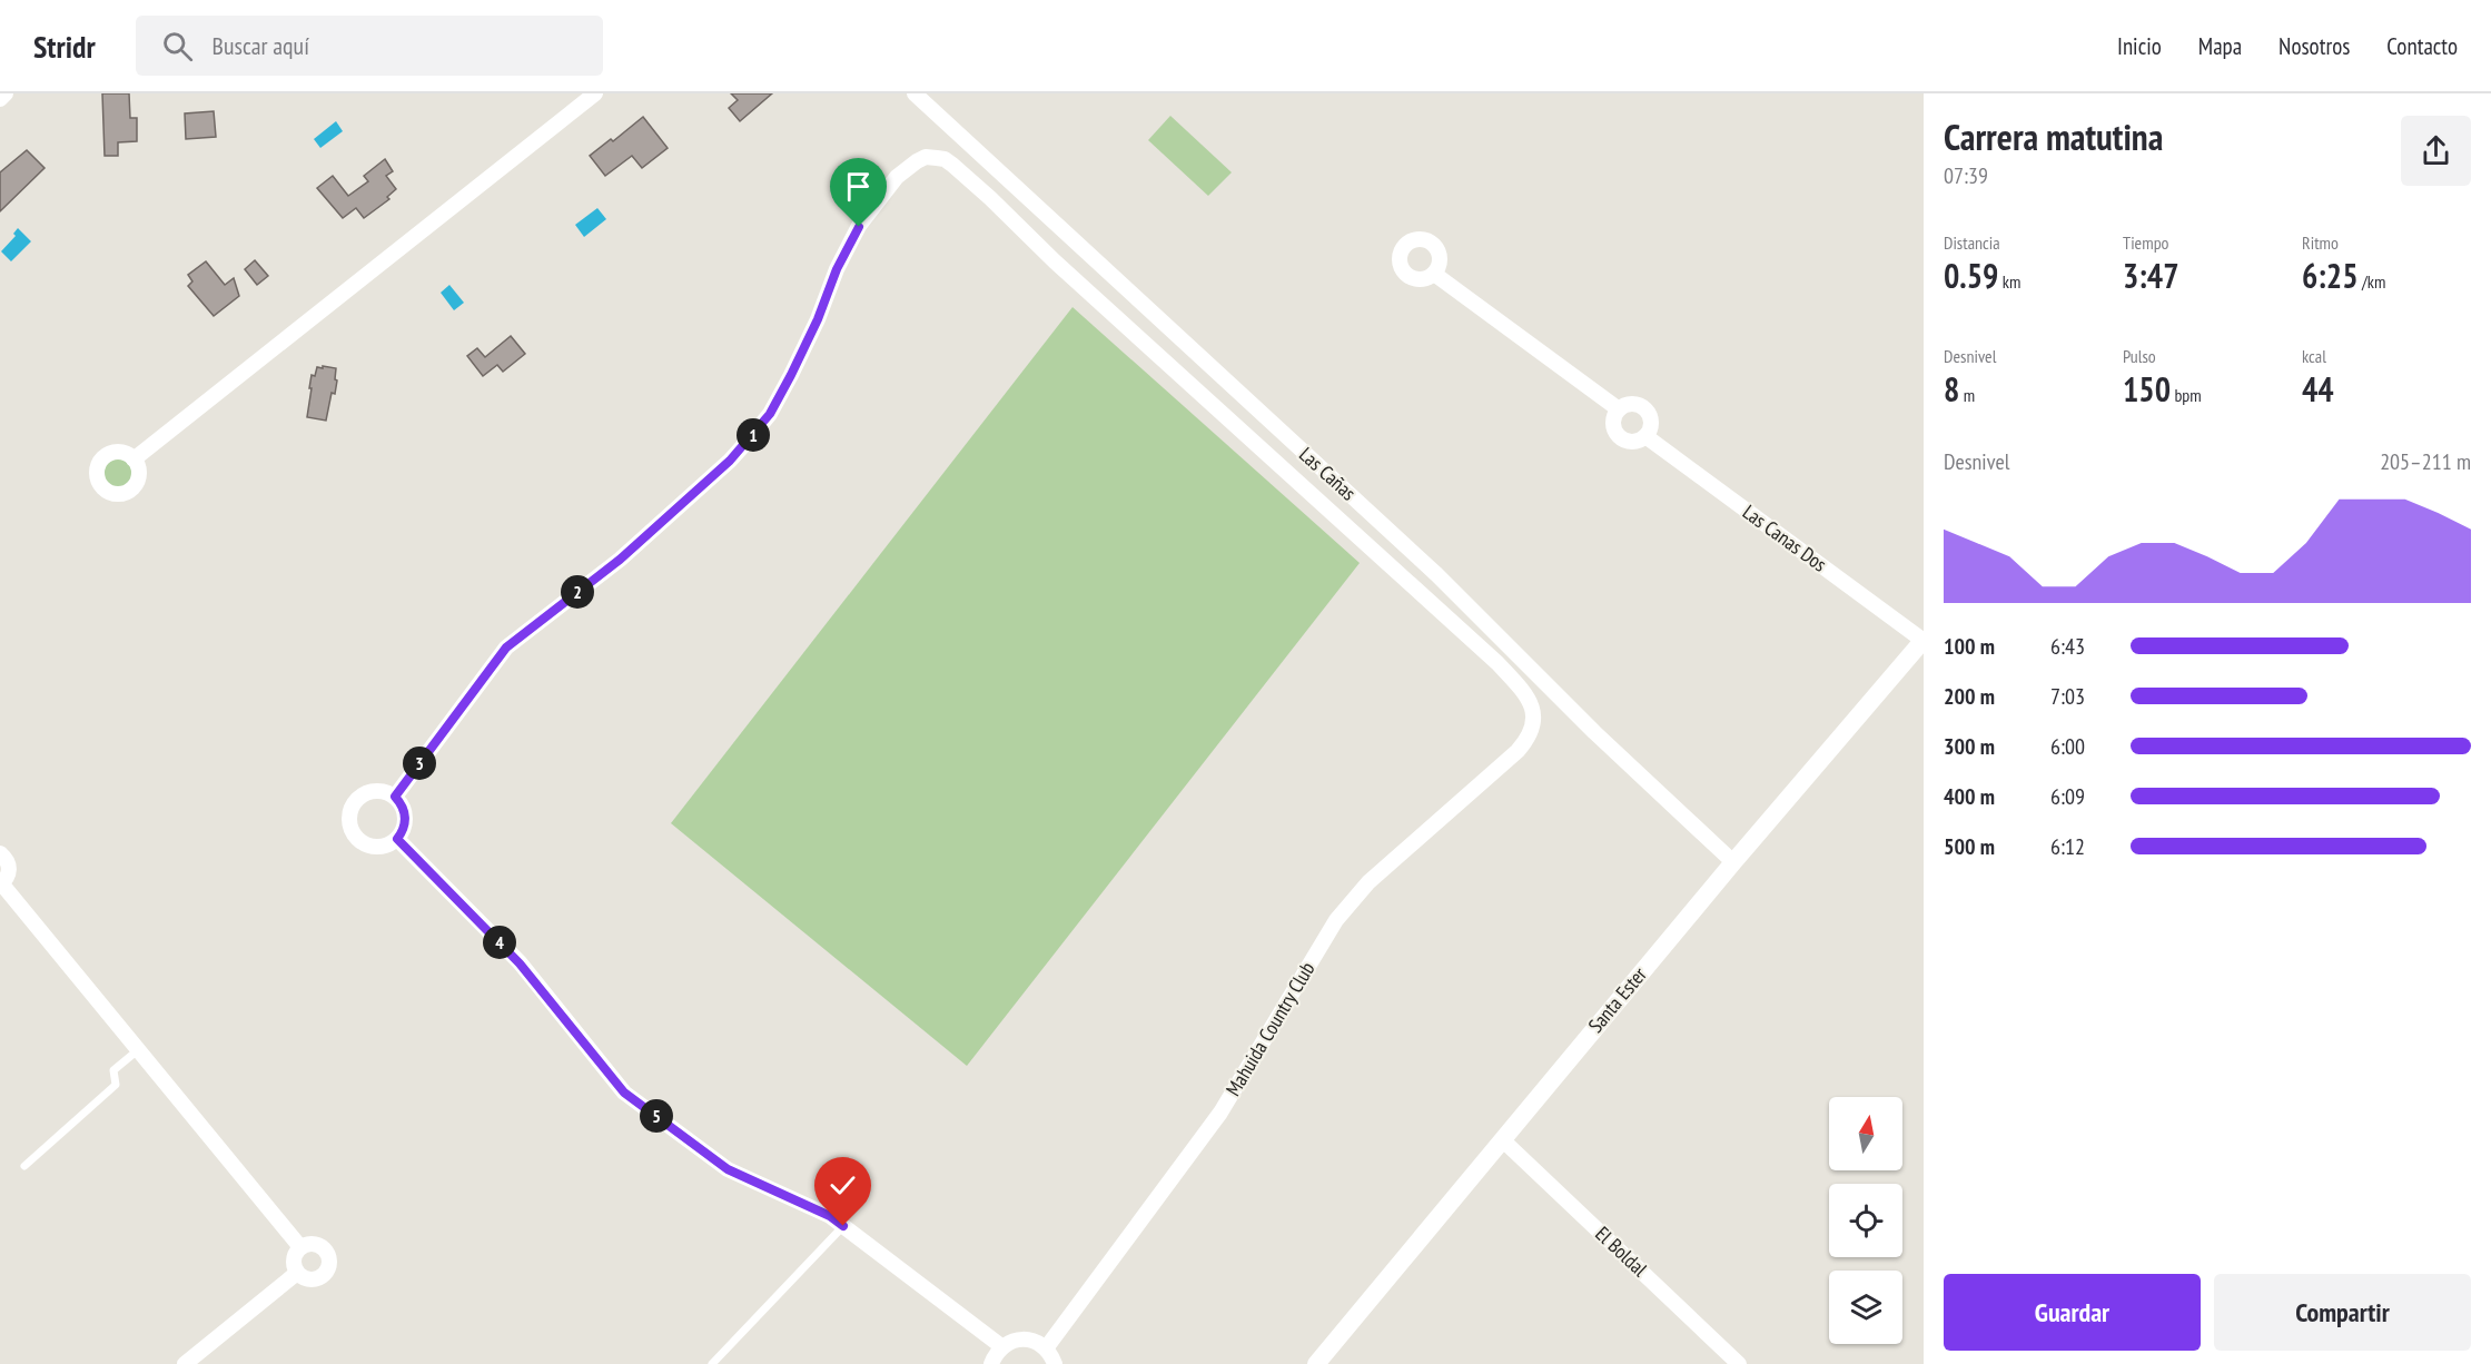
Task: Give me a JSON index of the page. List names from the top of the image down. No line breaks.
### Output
{"streets":{"street":["Las Cañas","Las Canas Dos","Santa Ester","Mahuida Country Club","El Boldal"]},"crossings":[["Las Cañas","Santa Ester"],["Las Canas Dos","Santa Ester"],["Santa Ester","El Boldal"]],"north":"top","page":{"header":"Stridr","search":"Buscar aquí","nav":["Inicio","Mapa","Nosotros","Contacto"],"heading":["Carrera matutina","07:39"],"stats":[["Distancia","0.59 km"],["Tiempo","3:47"],["Ritmo","6:25 /km"],["Desnivel","8 m"],["Pulso","150 bpm"],["kcal","44"]],"pins":["1","2","3","4","5"],"chart":["Desnivel","205–211 m"],"list":[{"name":"100 m","note":"6:43"},{"name":"200 m","note":"7:03"},{"name":"300 m","note":"6:00"},{"name":"400 m","note":"6:09"},{"name":"500 m","note":"6:12"}],"buttons":["Guardar","Compartir"]}}
